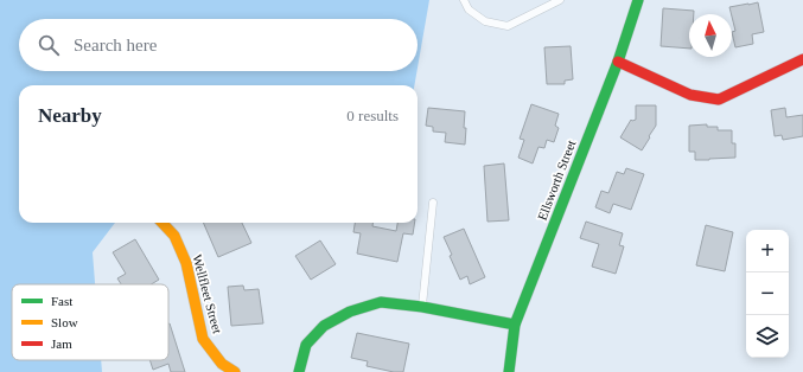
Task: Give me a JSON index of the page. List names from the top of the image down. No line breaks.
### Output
{"streets":{"street":["Ellsworth Street","Wellfleet Street"]},"legend":["Fast","Slow","Jam"],"north":"top","page":{"search":"Search here","heading":["Nearby","0 results"],"map_buttons":["+","−"]}}
